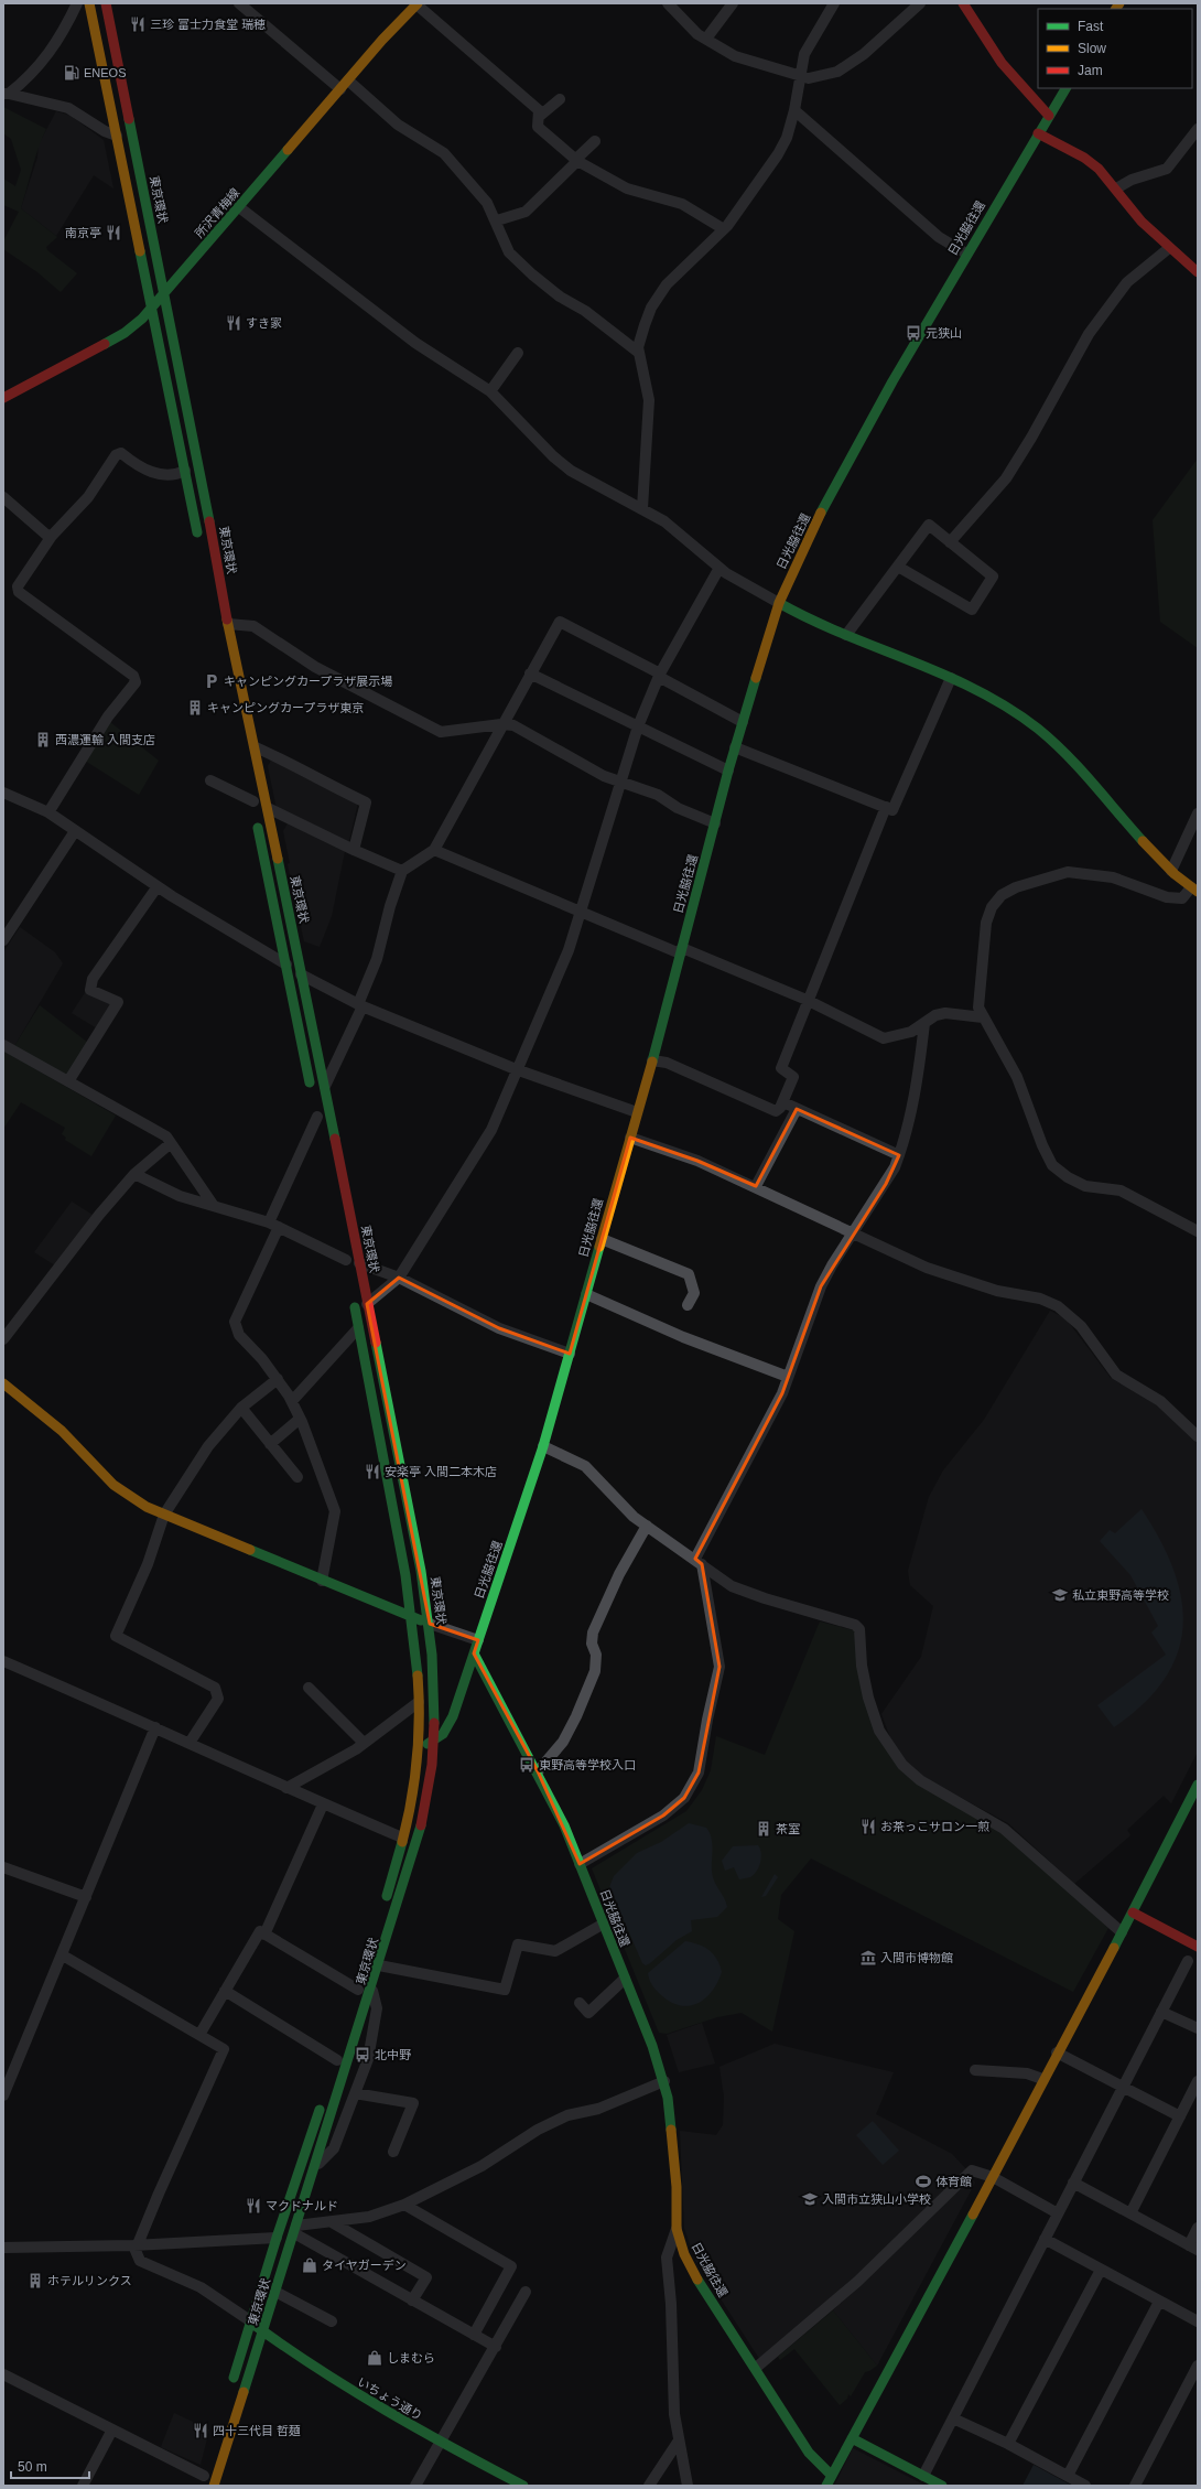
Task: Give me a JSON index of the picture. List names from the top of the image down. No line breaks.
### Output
{"streets":{"main road":["東京環状","所沢青梅線","日光脇往還","いちょう通り"]},"crossings":[["東京環状","所沢青梅線"],["東京環状","いちょう通り"]],"places":{"restaurant":["三珍 富士力食堂 瑞穂","南京亭","すき家","安楽亭 入間二本木店","お茶っこサロン一煎","マクドナルド","四十三代目 哲麺"],"fuel station":["ENEOS"],"bus stop":["元狭山","東野高等学校入口","北中野"],"parking":["キャンピングカープラザ展示場"],"building":["キャンピングカープラザ東京","西濃運輸 入間支店","茶室","ホテルリンクス"],"school or university":["私立東野高等学校","入間市立狭山小学校"],"museum":["入間市博物館"],"sports":["体育館"],"shop":["タイヤガーデン","しまむら"]},"legend":["Fast","Slow","Jam"],"scale_bar":"50 m"}
